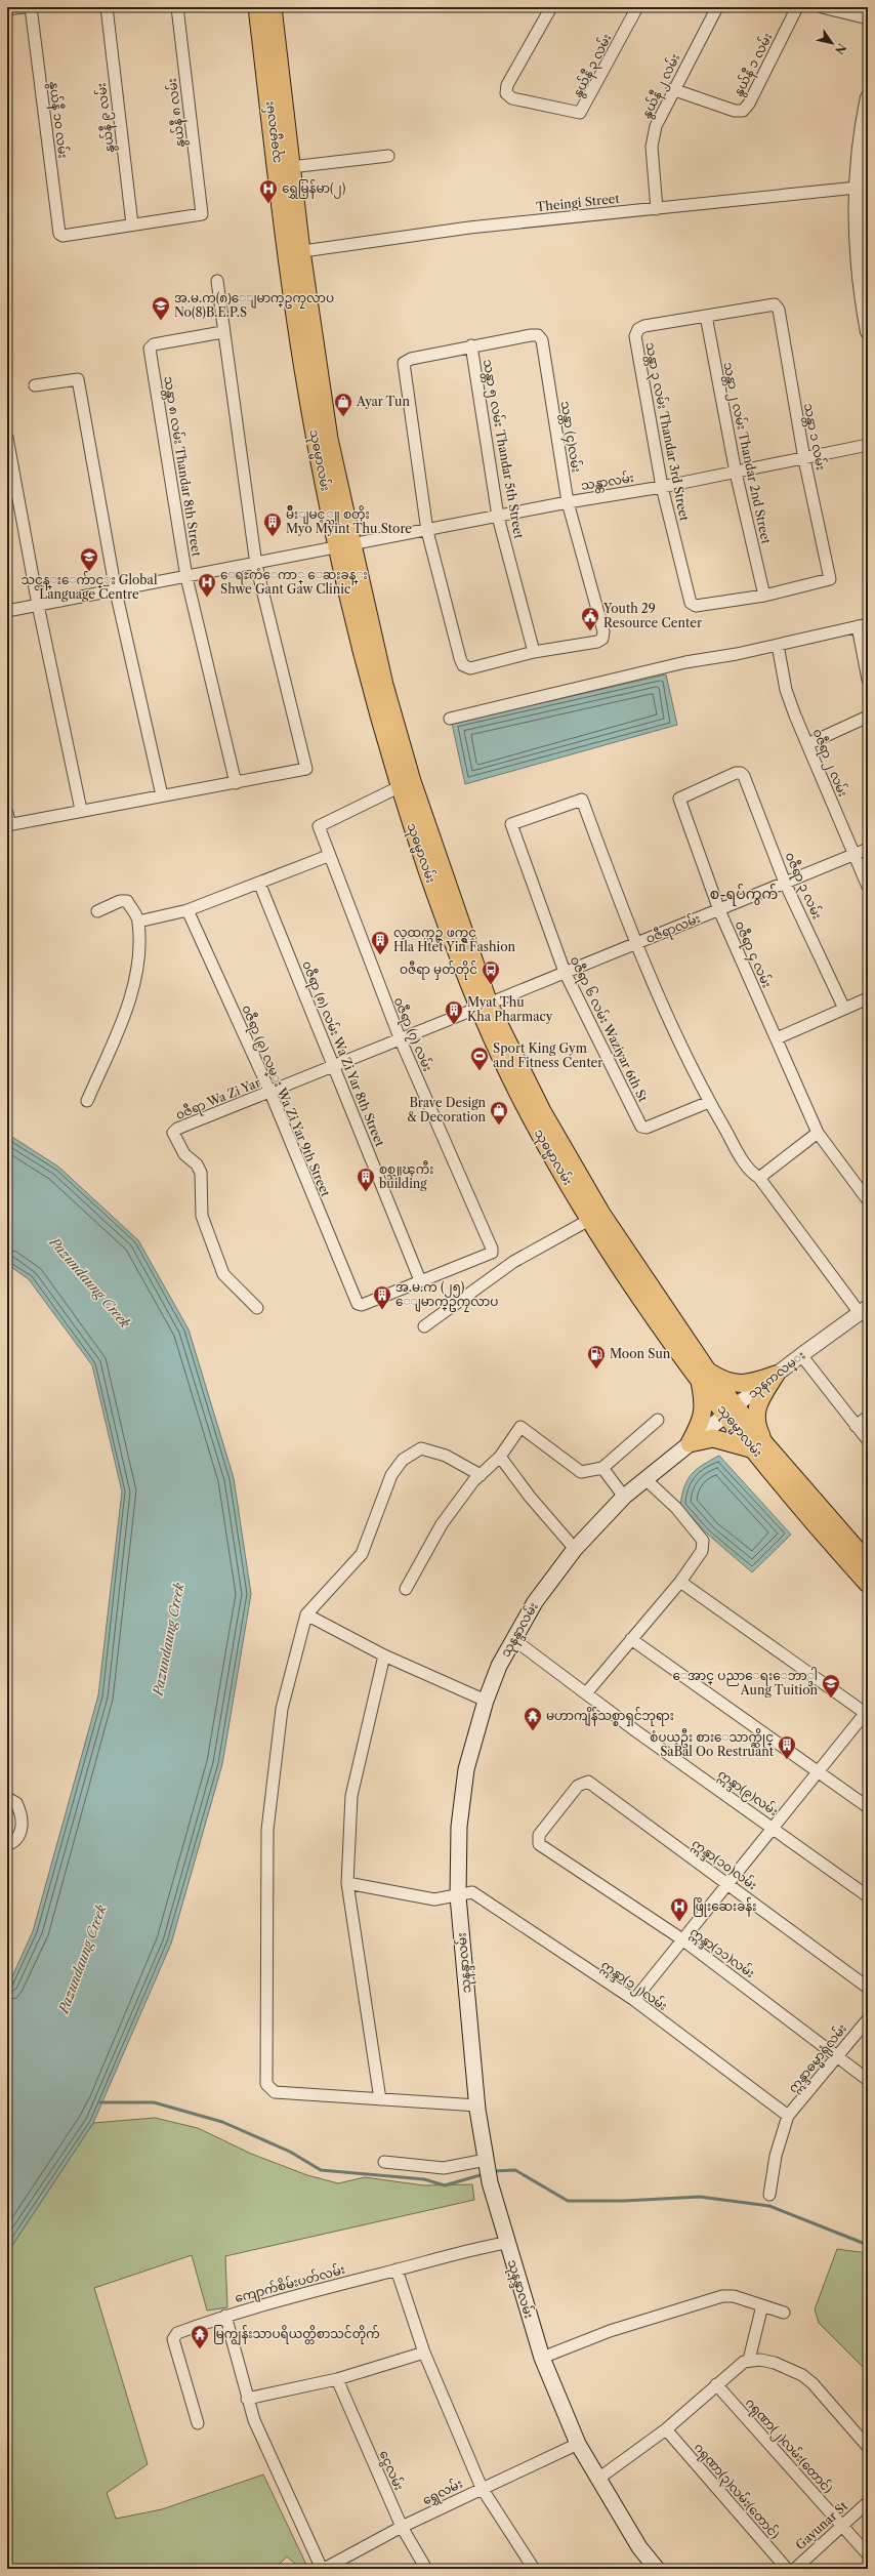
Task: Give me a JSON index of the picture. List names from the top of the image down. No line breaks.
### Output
{"streets":{"main road":["သုဓမ္မာလမ်း","သုနန္ဒာလမ်း"],"street":["နွယ်နီ ၁ လမ်း","နွယ်နီ ၃ လမ်း","နွယ်နီ ၂ လမ်း","နွယ်နီ ၈ လမ်း","နွယ်နီ ၉ လမ်း","နွယ်နီ ၁၀ လမ်း","Theingi Street","သန္တာ ၃ လမ်း Thandar 3rd Street","သန္တာ (၄)လမ်း","သန္တာ ၁ လမ်း","သန္တာ ၅ လမ်း Thandar 5th Street","သန္တာ ၂ လမ်း Thandar 2nd Street","သန္တာ ၈ လမ်း Thandar 8th Street","သန္တာလမ်း","ဝဇီရာ ၂ လမ်း","ဝဇီရာ ၃ လမ်း","ဝဇီရာလမ်း","ဝဇီရာ ၄ လမ်း","ဝဇီရာ ၆ လမ်း Waziyar 6th St","၀ဇီရာ (၇) လမ်း","၀ဇီရာ (၈) လမ်း Wa Zi Yar 8th Street","၀ဇီရာ Wa Zi Yar","၀ဇီရာ (၉) လမ္း Wa Zi Yar 9th Street","သုနၵာလမ္း","ဣန္ဒာ(၉)လမ်း","ဣန္ဒာ(၁၀)လမ်း","ဣန္ဒာ(၁၁)လမ်း","ဣန္ဒာ(၁၂)လမ်း","ဣန္ဒာဓမ္မာရုံလမ်း","ကျောက်စိမ်းပတ်လမ်း","ဂရုဏာ(၂)လမ်း(တောင်)","ငွေလမ်း","ဂရုဏာ(၃)လမ်း(တောင်)","ရွှေလမ်း","Gayunar St"]},"crossings":[["နွယ်နီ ၁ လမ်း","နွယ်နီ ၂ လမ်း"],["နွယ်နီ ၂ လမ်း","Theingi Street"],["နွယ်နီ ၈ လမ်း","နွယ်နီ ၉ လမ်း"],["နွယ်နီ ၈ လမ်း","နွယ်နီ ၁၀ လမ်း"],["နွယ်နီ ၉ လမ်း","နွယ်နီ ၁၀ လမ်း"],["သုဓမ္မာလမ်း","Theingi Street"],["သုဓမ္မာလမ်း","သန္တာလမ်း"],["သုဓမ္မာလမ်း","ဝဇီရာလမ်း"],["သုဓမ္မာလမ်း","၀ဇီရာ (၇) လမ်း"],["သုဓမ္မာလမ်း","၀ဇီရာ Wa Zi Yar"],["သုဓမ္မာလမ်း","သုနၵာလမ္း"],["သုဓမ္မာလမ်း","သုနန္ဒာလမ်း"],["သန္တာ ၃ လမ်း Thandar 3rd Street","သန္တာ ၁ လမ်း"],["သန္တာ ၃ လမ်း Thandar 3rd Street","သန္တာ ၂ လမ်း Thandar 2nd Street"],["သန္တာ ၃ လမ်း Thandar 3rd Street","သန္တာလမ်း"],["သန္တာ (၄)လမ်း","သန္တာ ၅ လမ်း Thandar 5th Street"],["သန္တာ (၄)လမ်း","သန္တာလမ်း"],["သန္တာ ၁ လမ်း","သန္တာ ၂ လမ်း Thandar 2nd Street"],["သန္တာ ၁ လမ်း","သန္တာလမ်း"],["သန္တာ ၅ လမ်း Thandar 5th Street","သန္တာလမ်း"],["သန္တာ ၂ လမ်း Thandar 2nd Street","သန္တာလမ်း"],["သန္တာ ၈ လမ်း Thandar 8th Street","သန္တာလမ်း"],["ဝဇီရာ ၂ လမ်း","ဝဇီရာလမ်း"],["ဝဇီရာ ၃ လမ်း","ဝဇီရာလမ်း"],["ဝဇီရာ ၃ လမ်း","ဝဇီရာ ၄ လမ်း"],["ဝဇီရာလမ်း","ဝဇီရာ ၄ လမ်း"],["ဝဇီရာလမ်း","ဝဇီရာ ၆ လမ်း Waziyar 6th St"],["ဝဇီရာလမ်း","၀ဇီရာ Wa Zi Yar"],["၀ဇီရာ (၇) လမ်း","၀ဇီရာ (၈) လမ်း Wa Zi Yar 8th Street"],["၀ဇီရာ (၇) လမ်း","၀ဇီရာ Wa Zi Yar"],["၀ဇီရာ (၇) လမ်း","၀ဇီရာ (၉) လမ္း Wa Zi Yar 9th Street"],["၀ဇီရာ (၈) လမ်း Wa Zi Yar 8th Street","၀ဇီရာ Wa Zi Yar"],["၀ဇီရာ (၈) လမ်း Wa Zi Yar 8th Street","၀ဇီရာ (၉) လမ္း Wa Zi Yar 9th Street"],["၀ဇီရာ Wa Zi Yar","၀ဇီရာ (၉) လမ္း Wa Zi Yar 9th Street"],["သုနၵာလမ္း","သုနန္ဒာလမ်း"],["သုနန္ဒာလမ်း","ဣန္ဒာ(၉)လမ်း"],["သုနန္ဒာလမ်း","ဣန္ဒာ(၁၂)လမ်း"],["သုနန္ဒာလမ်း","ကျောက်စိမ်းပတ်လမ်း"],["သုနန္ဒာလမ်း","ရွှေလမ်း"],["ဣန္ဒာ(၁၀)လမ်း","ဣန္ဒာ(၁၁)လမ်း"],["ဣန္ဒာ(၁၁)လမ်း","ဣန္ဒာဓမ္မာရုံလမ်း"],["ဣန္ဒာ(၁၂)လမ်း","ဣန္ဒာဓမ္မာရုံလမ်း"],["ကျောက်စိမ်းပတ်လမ်း","ရွှေလမ်း"],["ဂရုဏာ(၂)လမ်း(တောင်)","Gayunar St"],["ငွေလမ်း","ရွှေလမ်း"]],"districts":["စ-ရပ်ကွက်"],"water":["Pazundaung Creek"],"places":{"hospital":["ရွှေမြန်မာ(၂)","ေရႊကံေကာ္ ေဆးခန္း Shwe Gant Gaw Clinic","ဖြိုးဆေးခန်း"],"school or university":["အ.မ.က(၈)ေျမာက္ဥကၠလာပ No(8)B.E.P.S","သင္တန္းေက်ာင္း Global Language Centre","ေအာင္ ပညာေရးေဘာ္ဒါ Aung Tuition"],"shop":["Ayar Tun","Brave Design & Decoration"],"building":["မ်ိဳးျမင့္သူ စတိုး Myo Myint Thu Store","လွထက္ယဥ္ ဖက္ရွင္ Hla Htet Yin Fashion","Myat Thu Kha Pharmacy","စစ္သူၾကီး building","အ.မ.က (၂၅) ေျမာက္ဥကၠလာပ","စံပယ္ဦး စားေသာက္ဆိုင္ SaBal Oo Restruant"],"public building":["Youth 29 Resource Center"],"bus stop":["ဝဇီရာ မှတ်တိုင်"],"sports":["Sport King Gym and Fitness Center"],"fuel station":["Moon Sun"],"temple":["မဟာကျိန်သစ္စာရှင်ဘုရား","မြကျွန်းသာပရိယတ္တိစာသင်တိုက်"]},"north":"bottom right"}
